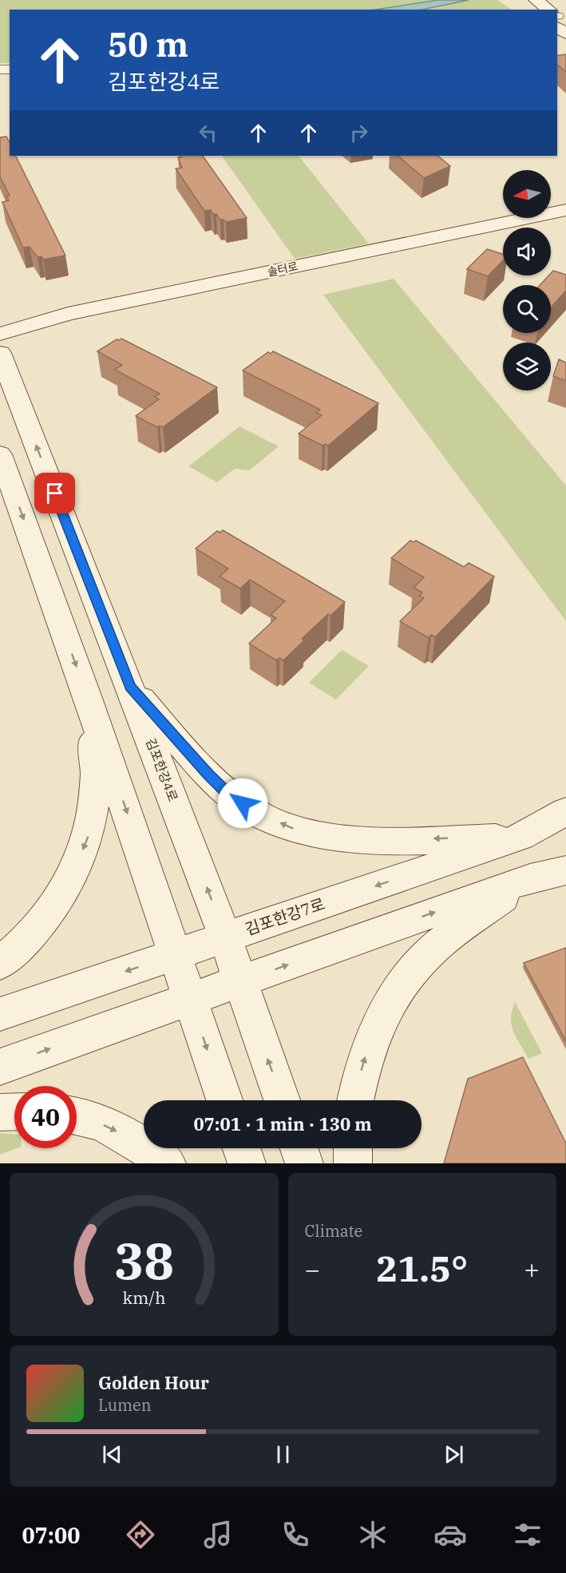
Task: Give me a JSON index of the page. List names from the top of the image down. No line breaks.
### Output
{"streets":{"street":["솔터로","김포한강4로","김포한강7로"]},"crossings":[["김포한강4로","김포한강7로"]],"north":"left","page":{"turn":["50 m","김포한강4로"],"limit":"40","trip":"07:01 · 1 min · 130 m","tile":"Climate","heat":["−","21.5°","+"],"song":["Golden Hour","Lumen"],"tabs":"07:00","gauge":["38","km/h"]}}
